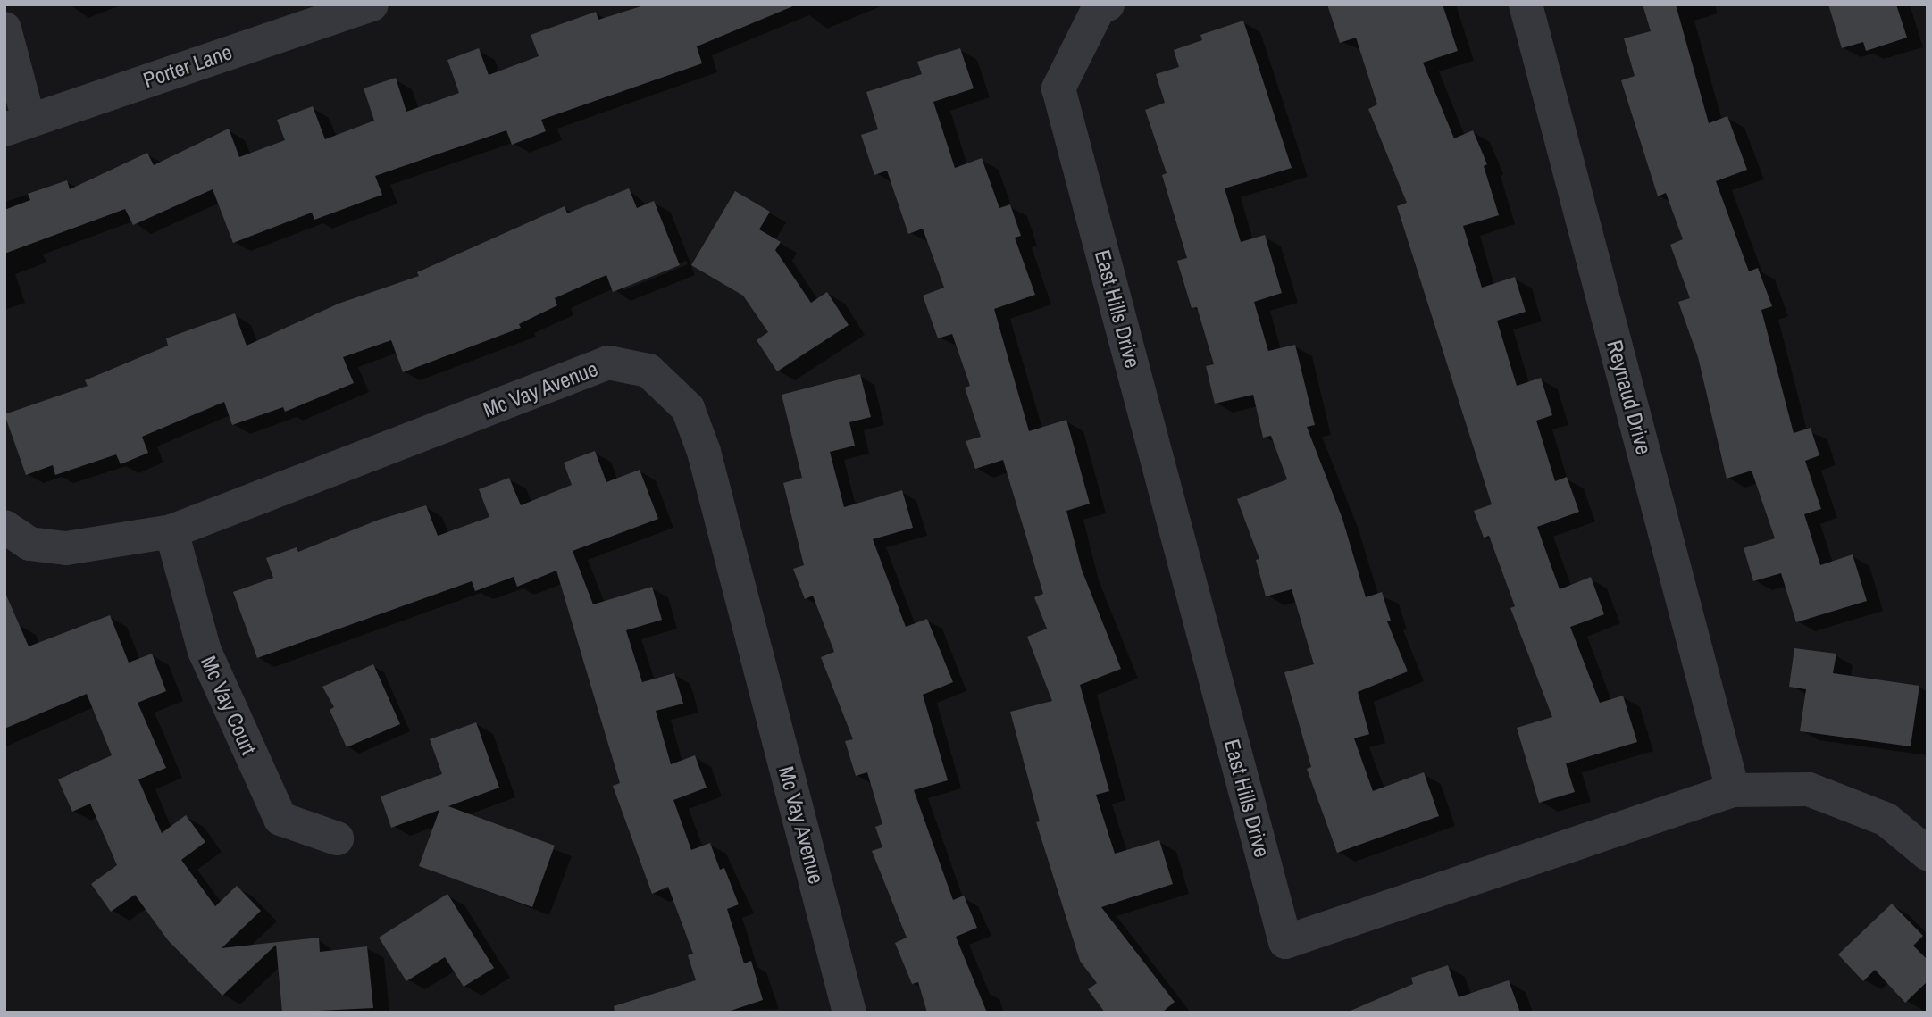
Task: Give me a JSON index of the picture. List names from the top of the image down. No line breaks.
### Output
{"streets":{"street":["Porter Lane","East Hills Drive","Mc Vay Avenue","Reynaud Drive","Mc Vay Court"]},"crossings":[["East Hills Drive","Reynaud Drive"],["Mc Vay Avenue","Mc Vay Court"]]}
